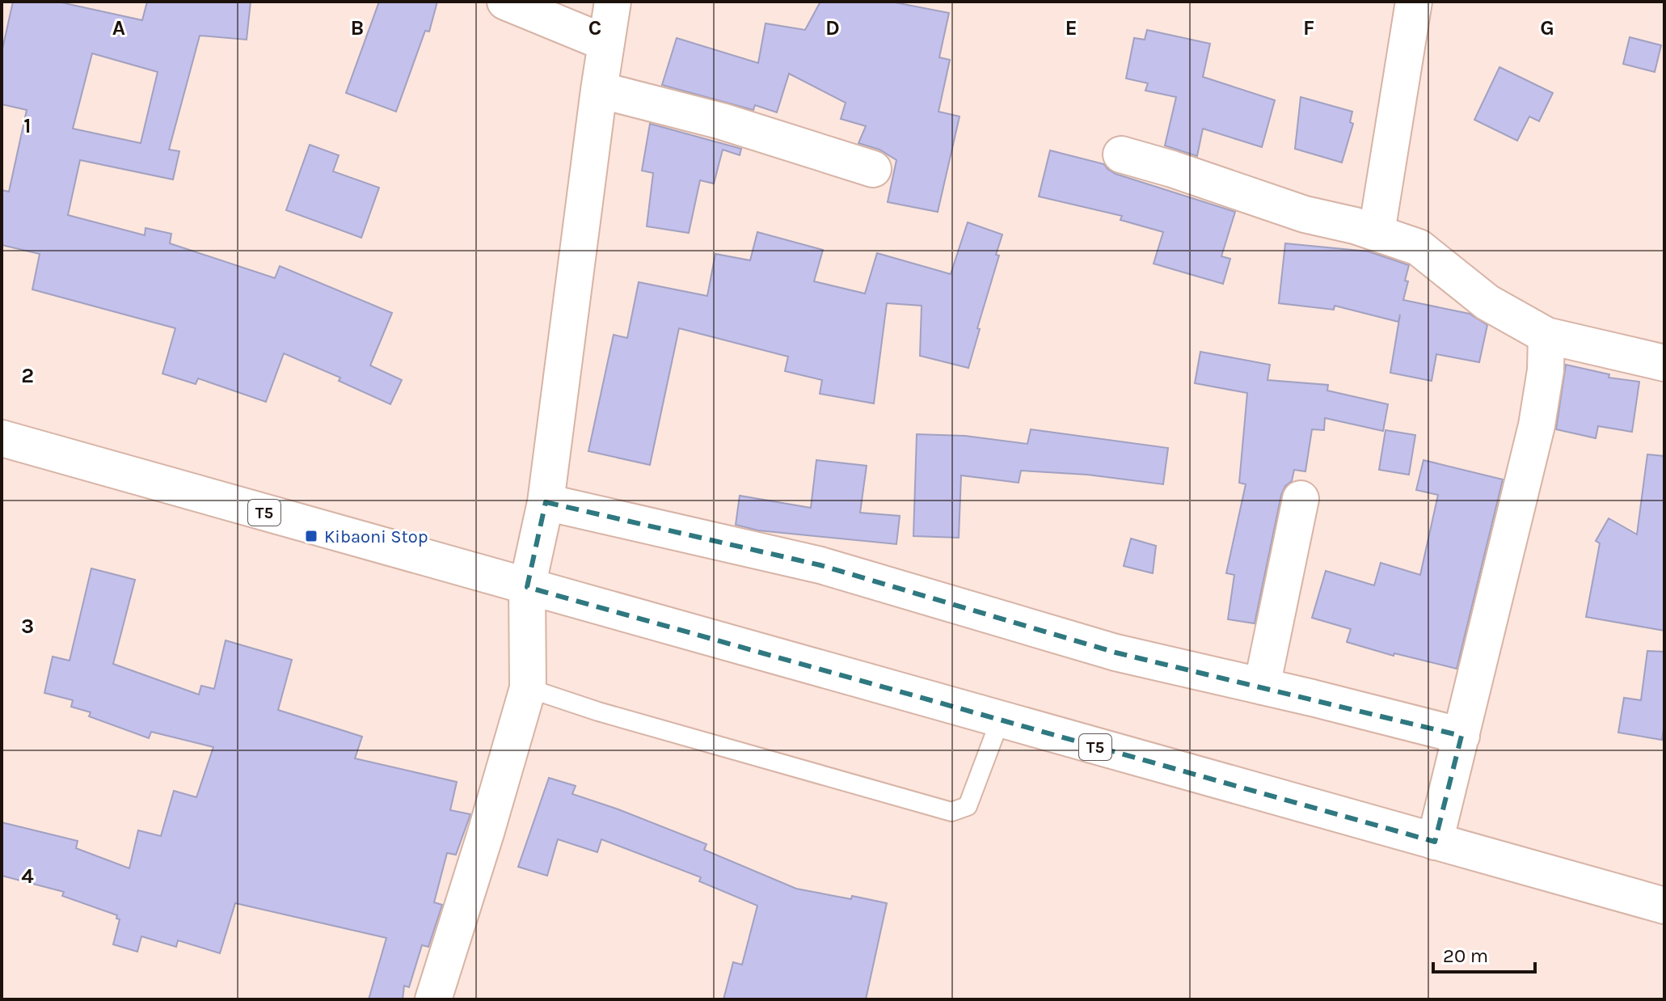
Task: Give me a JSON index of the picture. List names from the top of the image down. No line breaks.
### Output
{"streets":{"main road":["T5"]},"places":{"transit":["Kibaoni Stop"]},"scale_bar":"20 m","grid":{"columns":["A","B","C","D","E","F","G"],"rows":["1","2","3","4"]}}
